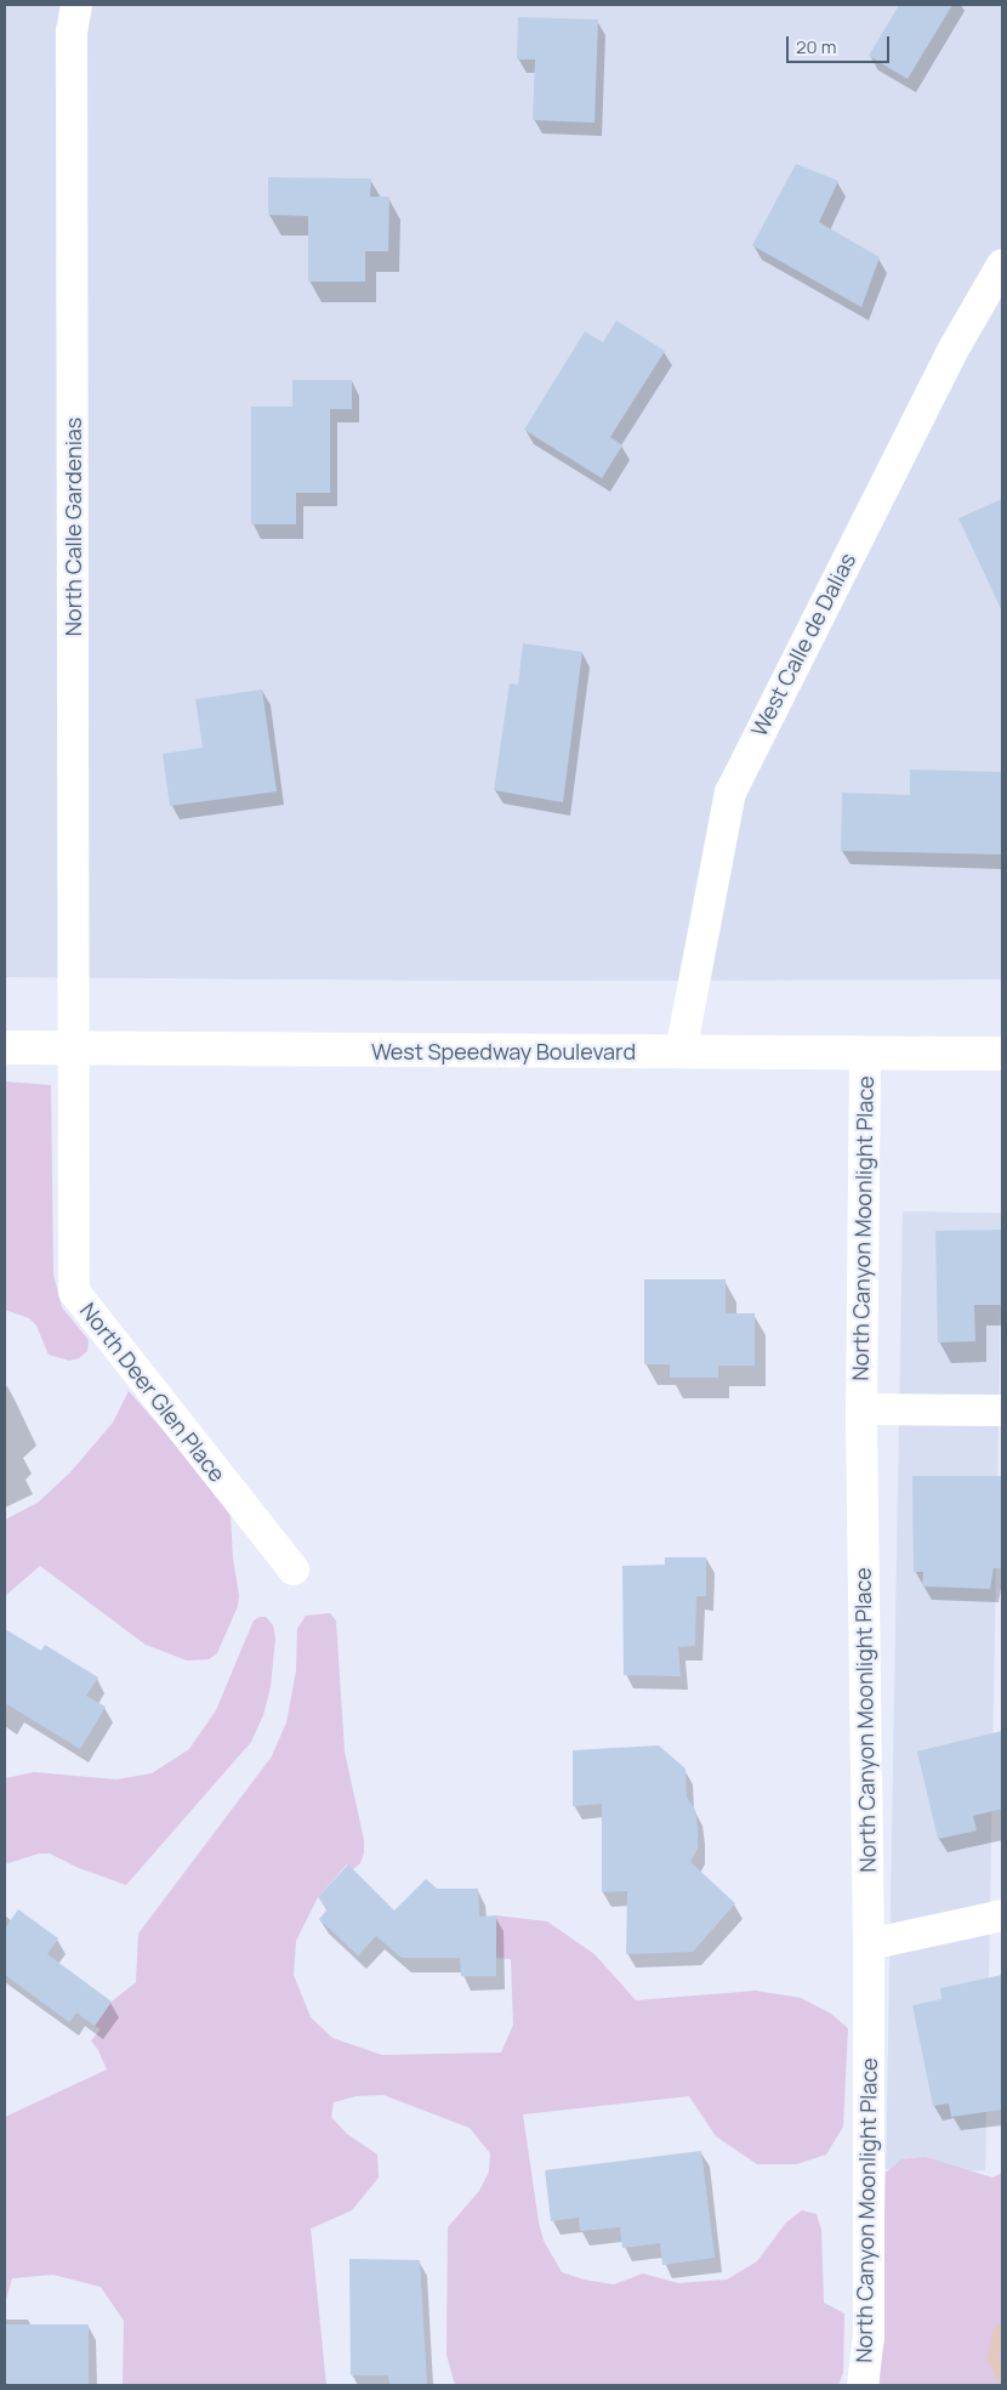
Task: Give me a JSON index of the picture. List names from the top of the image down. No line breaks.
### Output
{"streets":{"main road":["West Speedway Boulevard"],"street":["North Calle Gardenias","West Calle de Dalias","North Canyon Moonlight Place","North Deer Glen Place"]},"crossings":[["North Calle Gardenias","West Speedway Boulevard"],["North Calle Gardenias","North Deer Glen Place"],["West Calle de Dalias","West Speedway Boulevard"],["West Speedway Boulevard","North Canyon Moonlight Place"],["West Speedway Boulevard","North Deer Glen Place"]],"scale_bar":"20 m"}
